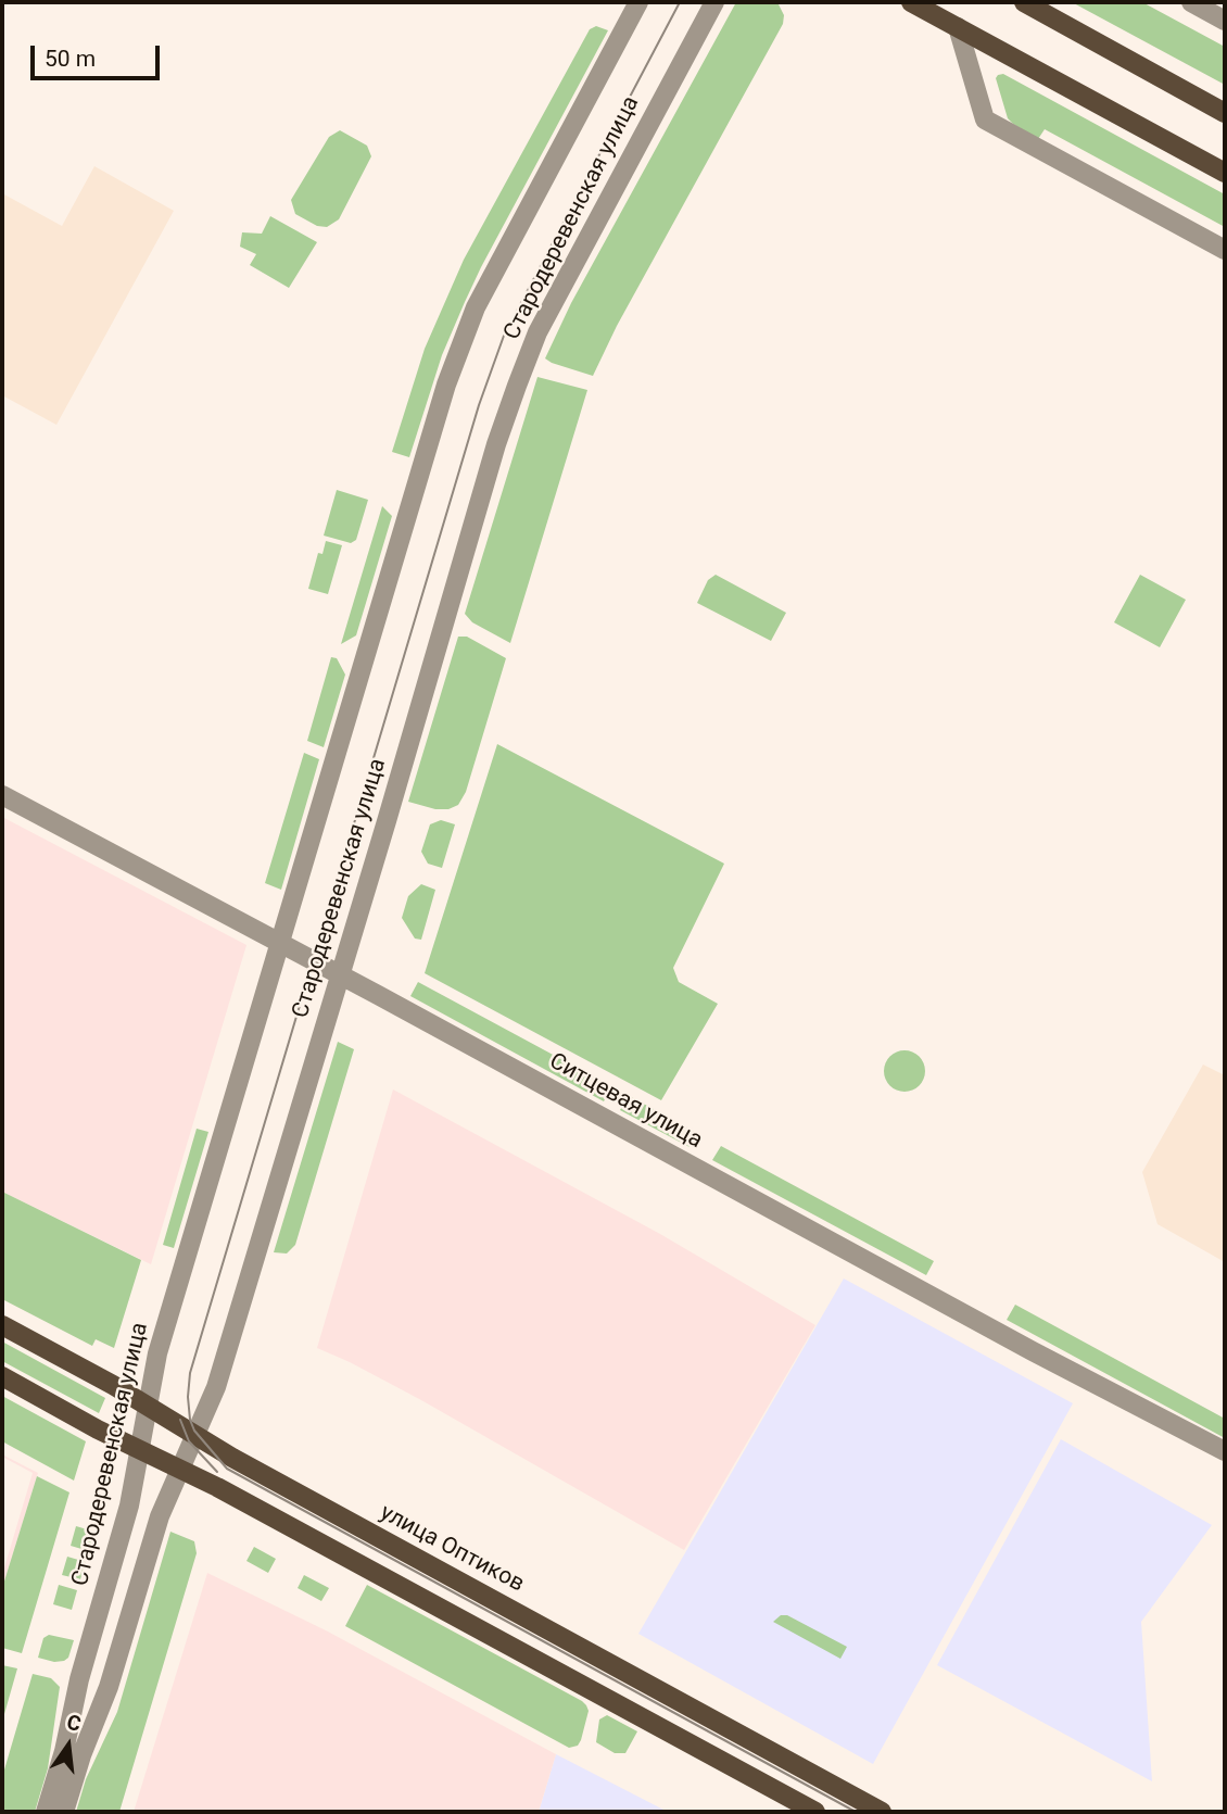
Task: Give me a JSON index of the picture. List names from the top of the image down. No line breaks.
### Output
{"streets":{"main road":["улица Оптиков"],"street":["Стародеревенская улица","Ситцевая улица"]},"crossings":[["Стародеревенская улица","Ситцевая улица"],["Стародеревенская улица","улица Оптиков"]],"scale_bar":"50 m","north":"top"}
